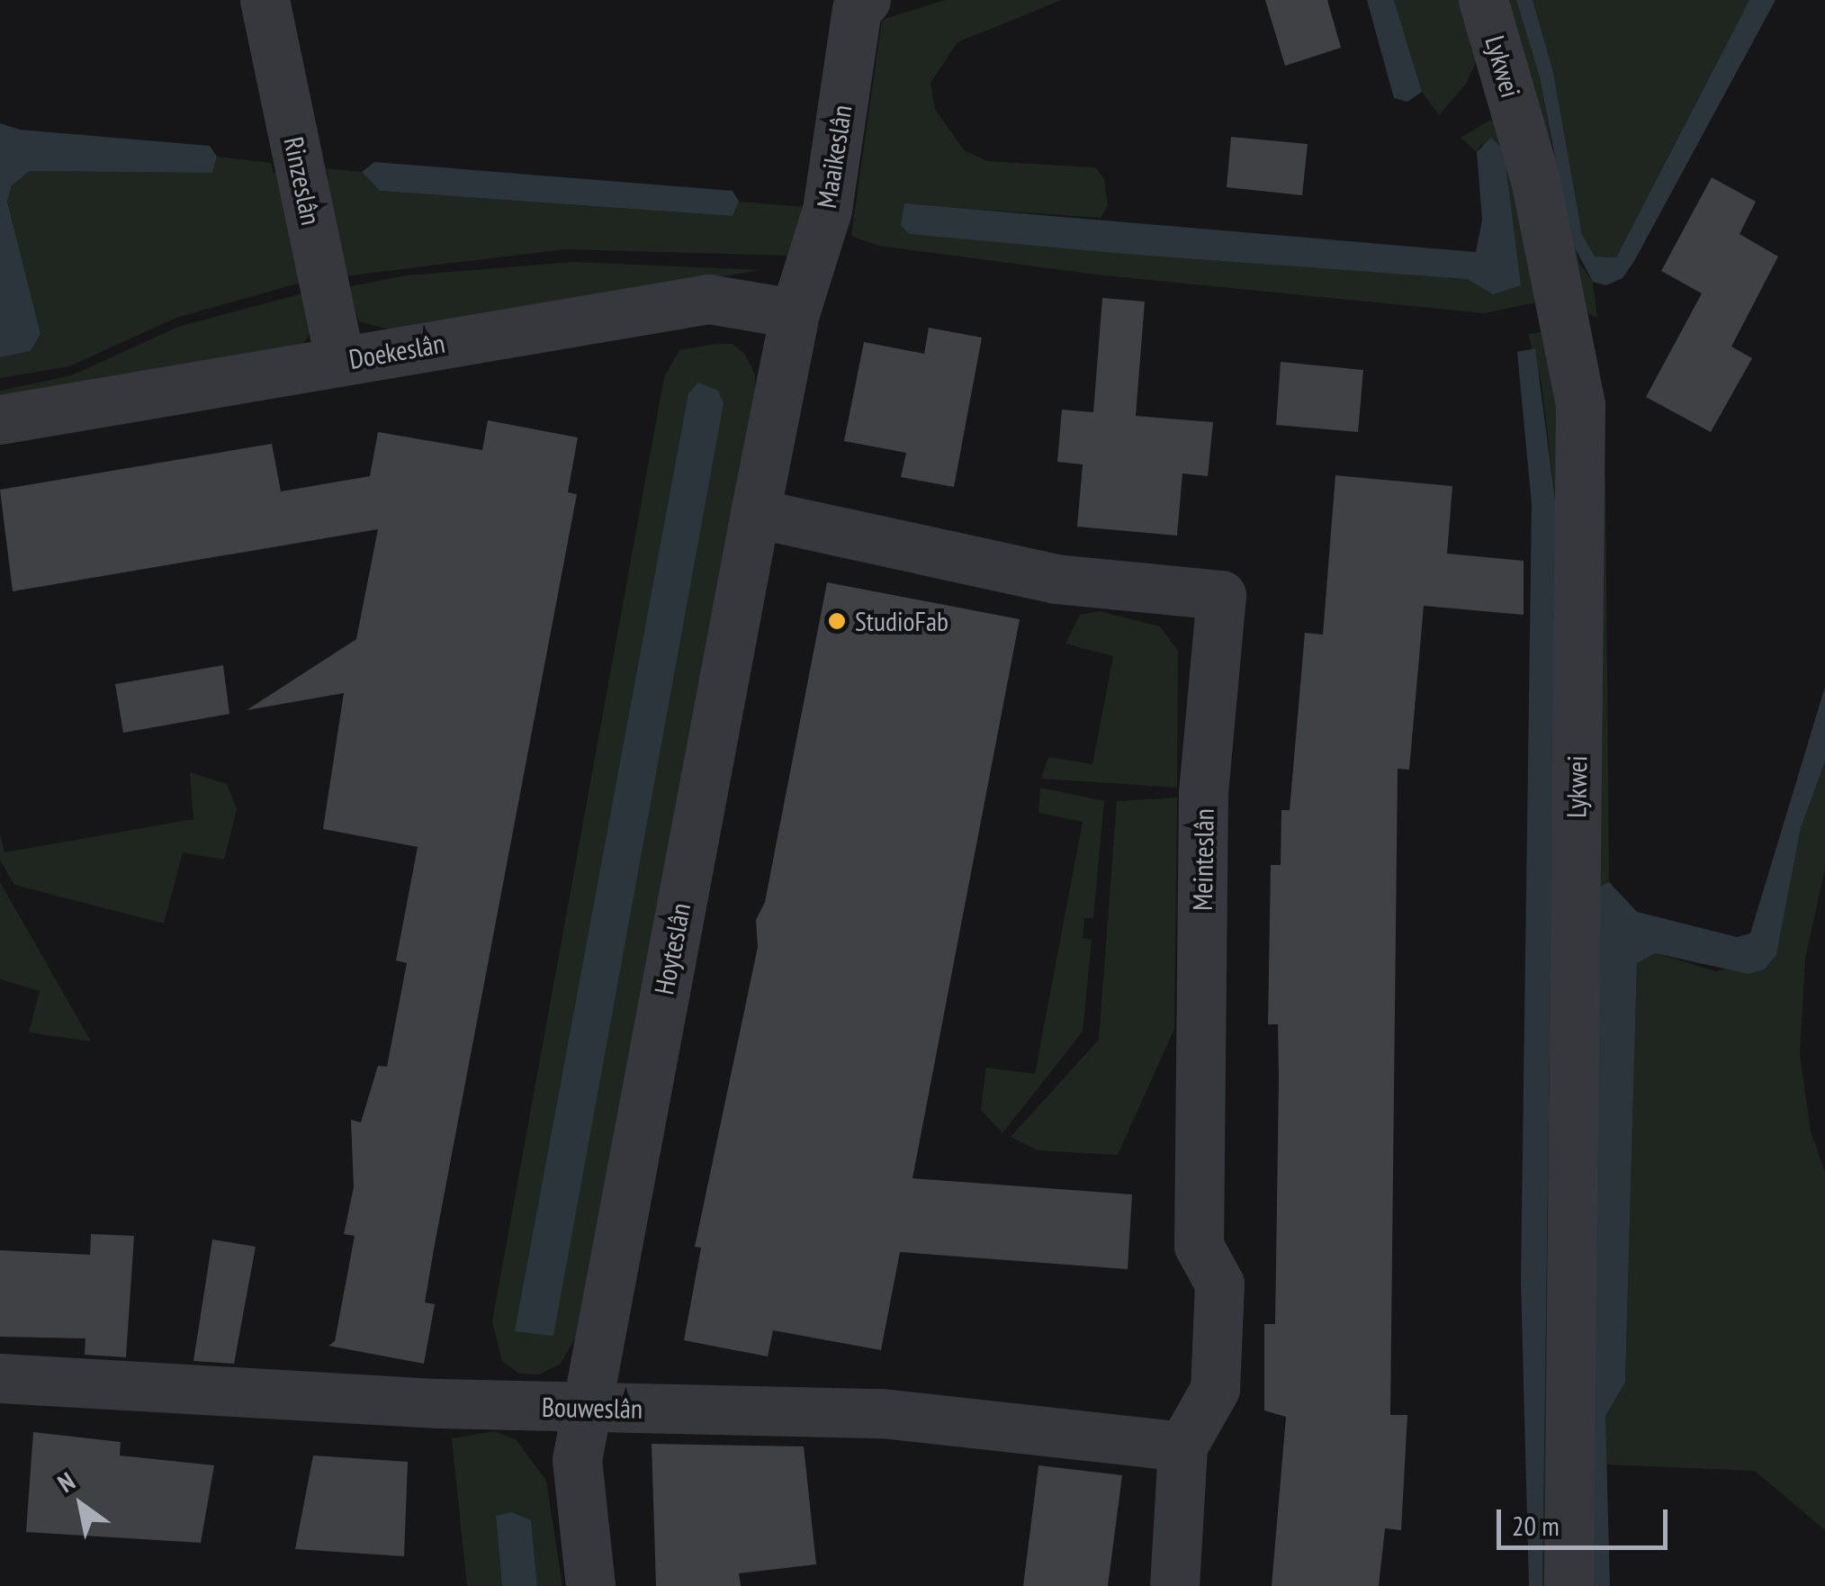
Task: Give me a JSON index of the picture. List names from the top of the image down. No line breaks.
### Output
{"streets":{"street":["Lykwei","Maaikeslân","Rinzeslân","Doekeslân","Meinteslân","Hoyteslân","Bouweslân"]},"crossings":[["Maaikeslân","Doekeslân"],["Maaikeslân","Hoyteslân"],["Rinzeslân","Doekeslân"],["Doekeslân","Hoyteslân"],["Meinteslân","Hoyteslân"],["Meinteslân","Bouweslân"],["Hoyteslân","Bouweslân"]],"places":["StudioFab"],"scale_bar":"20 m","north":"top left"}
